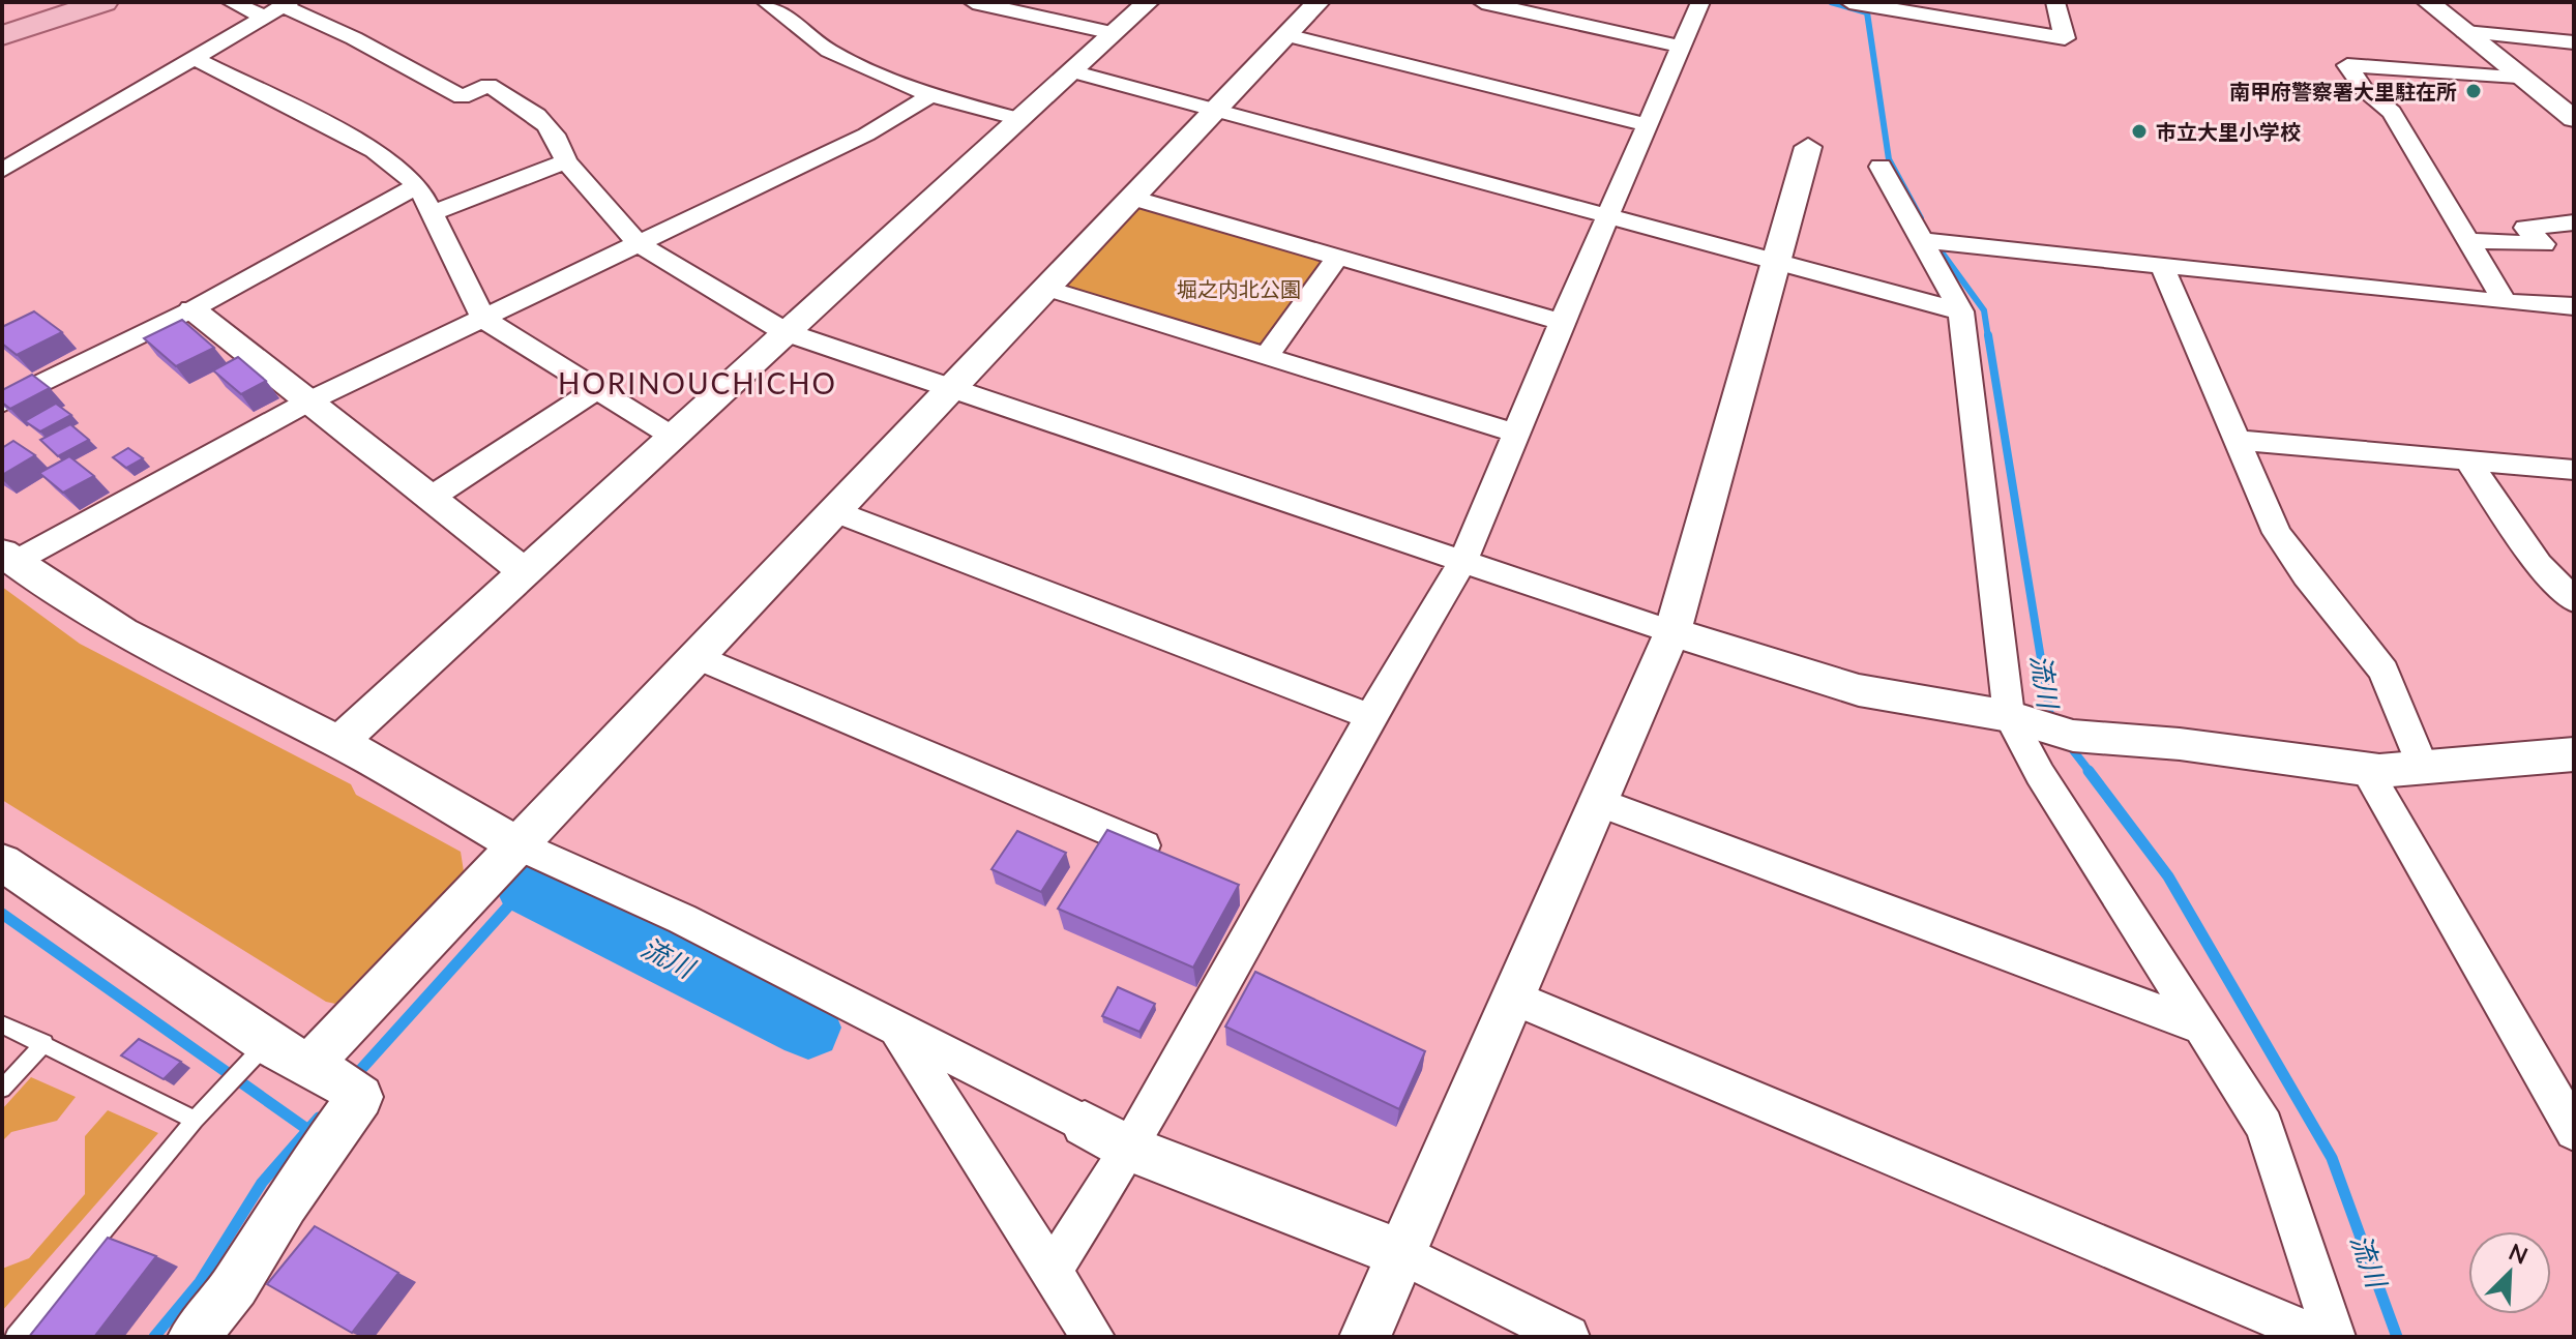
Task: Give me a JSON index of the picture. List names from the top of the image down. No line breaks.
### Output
{"districts":["HORINOUCHICHO"],"water":["流川"],"parks":["堀之内北公園"],"places":["南甲府警察署大里駐在所","市立大里小学校"],"north":"top right"}
